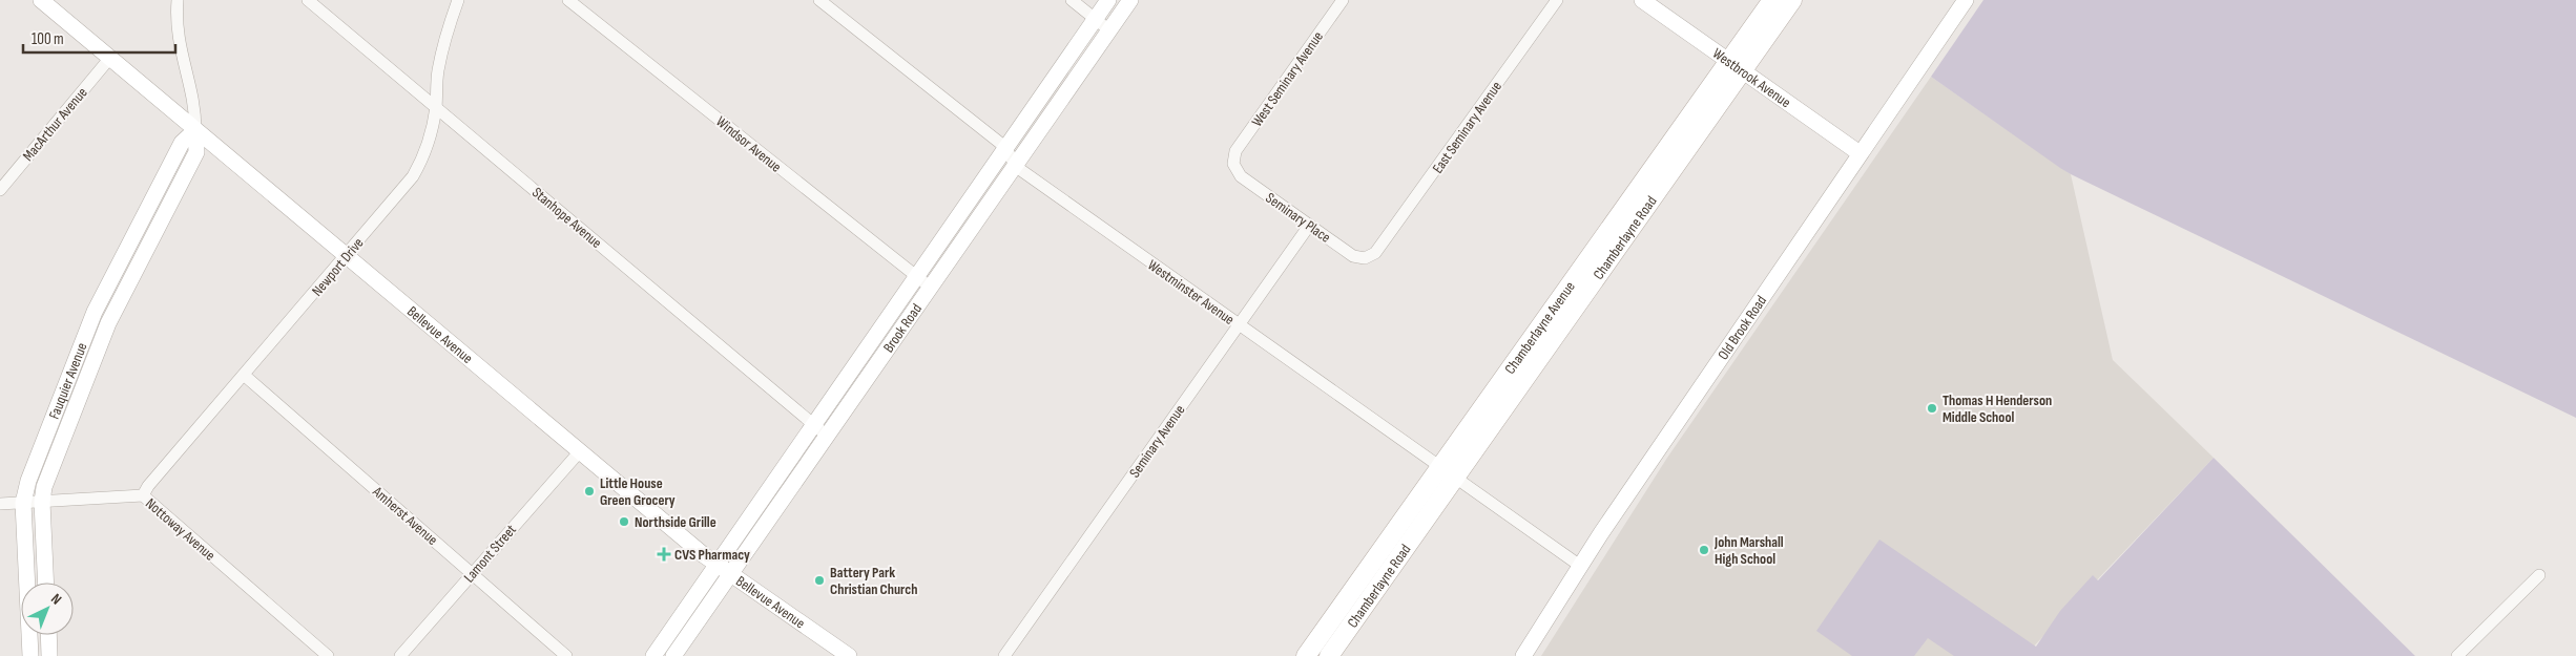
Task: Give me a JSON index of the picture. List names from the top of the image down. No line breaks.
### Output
{"streets":{"main road":["Chamberlayne Road"],"street":["Westbrook Avenue","West Seminary Avenue","MacArthur Avenue","East Seminary Avenue","Windsor Avenue","Stanhope Avenue","Seminary Place","Newport Drive","Westminster Avenue","Old Brook Road","Brook Road","Bellevue Avenue","Fauquier Avenue","Seminary Avenue","Amherst Avenue","Nottoway Avenue","Lamont Street"]},"crossings":[["Westbrook Avenue","Chamberlayne Road"],["Westbrook Avenue","Old Brook Road"],["West Seminary Avenue","Seminary Place"],["MacArthur Avenue","Bellevue Avenue"],["East Seminary Avenue","Seminary Place"],["Windsor Avenue","Brook Road"],["Stanhope Avenue","Newport Drive"],["Stanhope Avenue","Brook Road"],["Seminary Place","Seminary Avenue"],["Chamberlayne Road","Westminster Avenue"],["Newport Drive","Bellevue Avenue"],["Newport Drive","Amherst Avenue"],["Newport Drive","Nottoway Avenue"],["Westminster Avenue","Old Brook Road"],["Westminster Avenue","Brook Road"],["Westminster Avenue","Seminary Avenue"],["Brook Road","Bellevue Avenue"],["Bellevue Avenue","Fauquier Avenue"],["Bellevue Avenue","Lamont Street"],["Fauquier Avenue","Nottoway Avenue"],["Amherst Avenue","Lamont Street"]],"places":{"other":["Thomas H Henderson Middle School","Little House Green Grocery","Northside Grille","John Marshall High School","Battery Park Christian Church"],"health":["CVS Pharmacy"]},"scale_bar":"100 m","north":"top right"}
